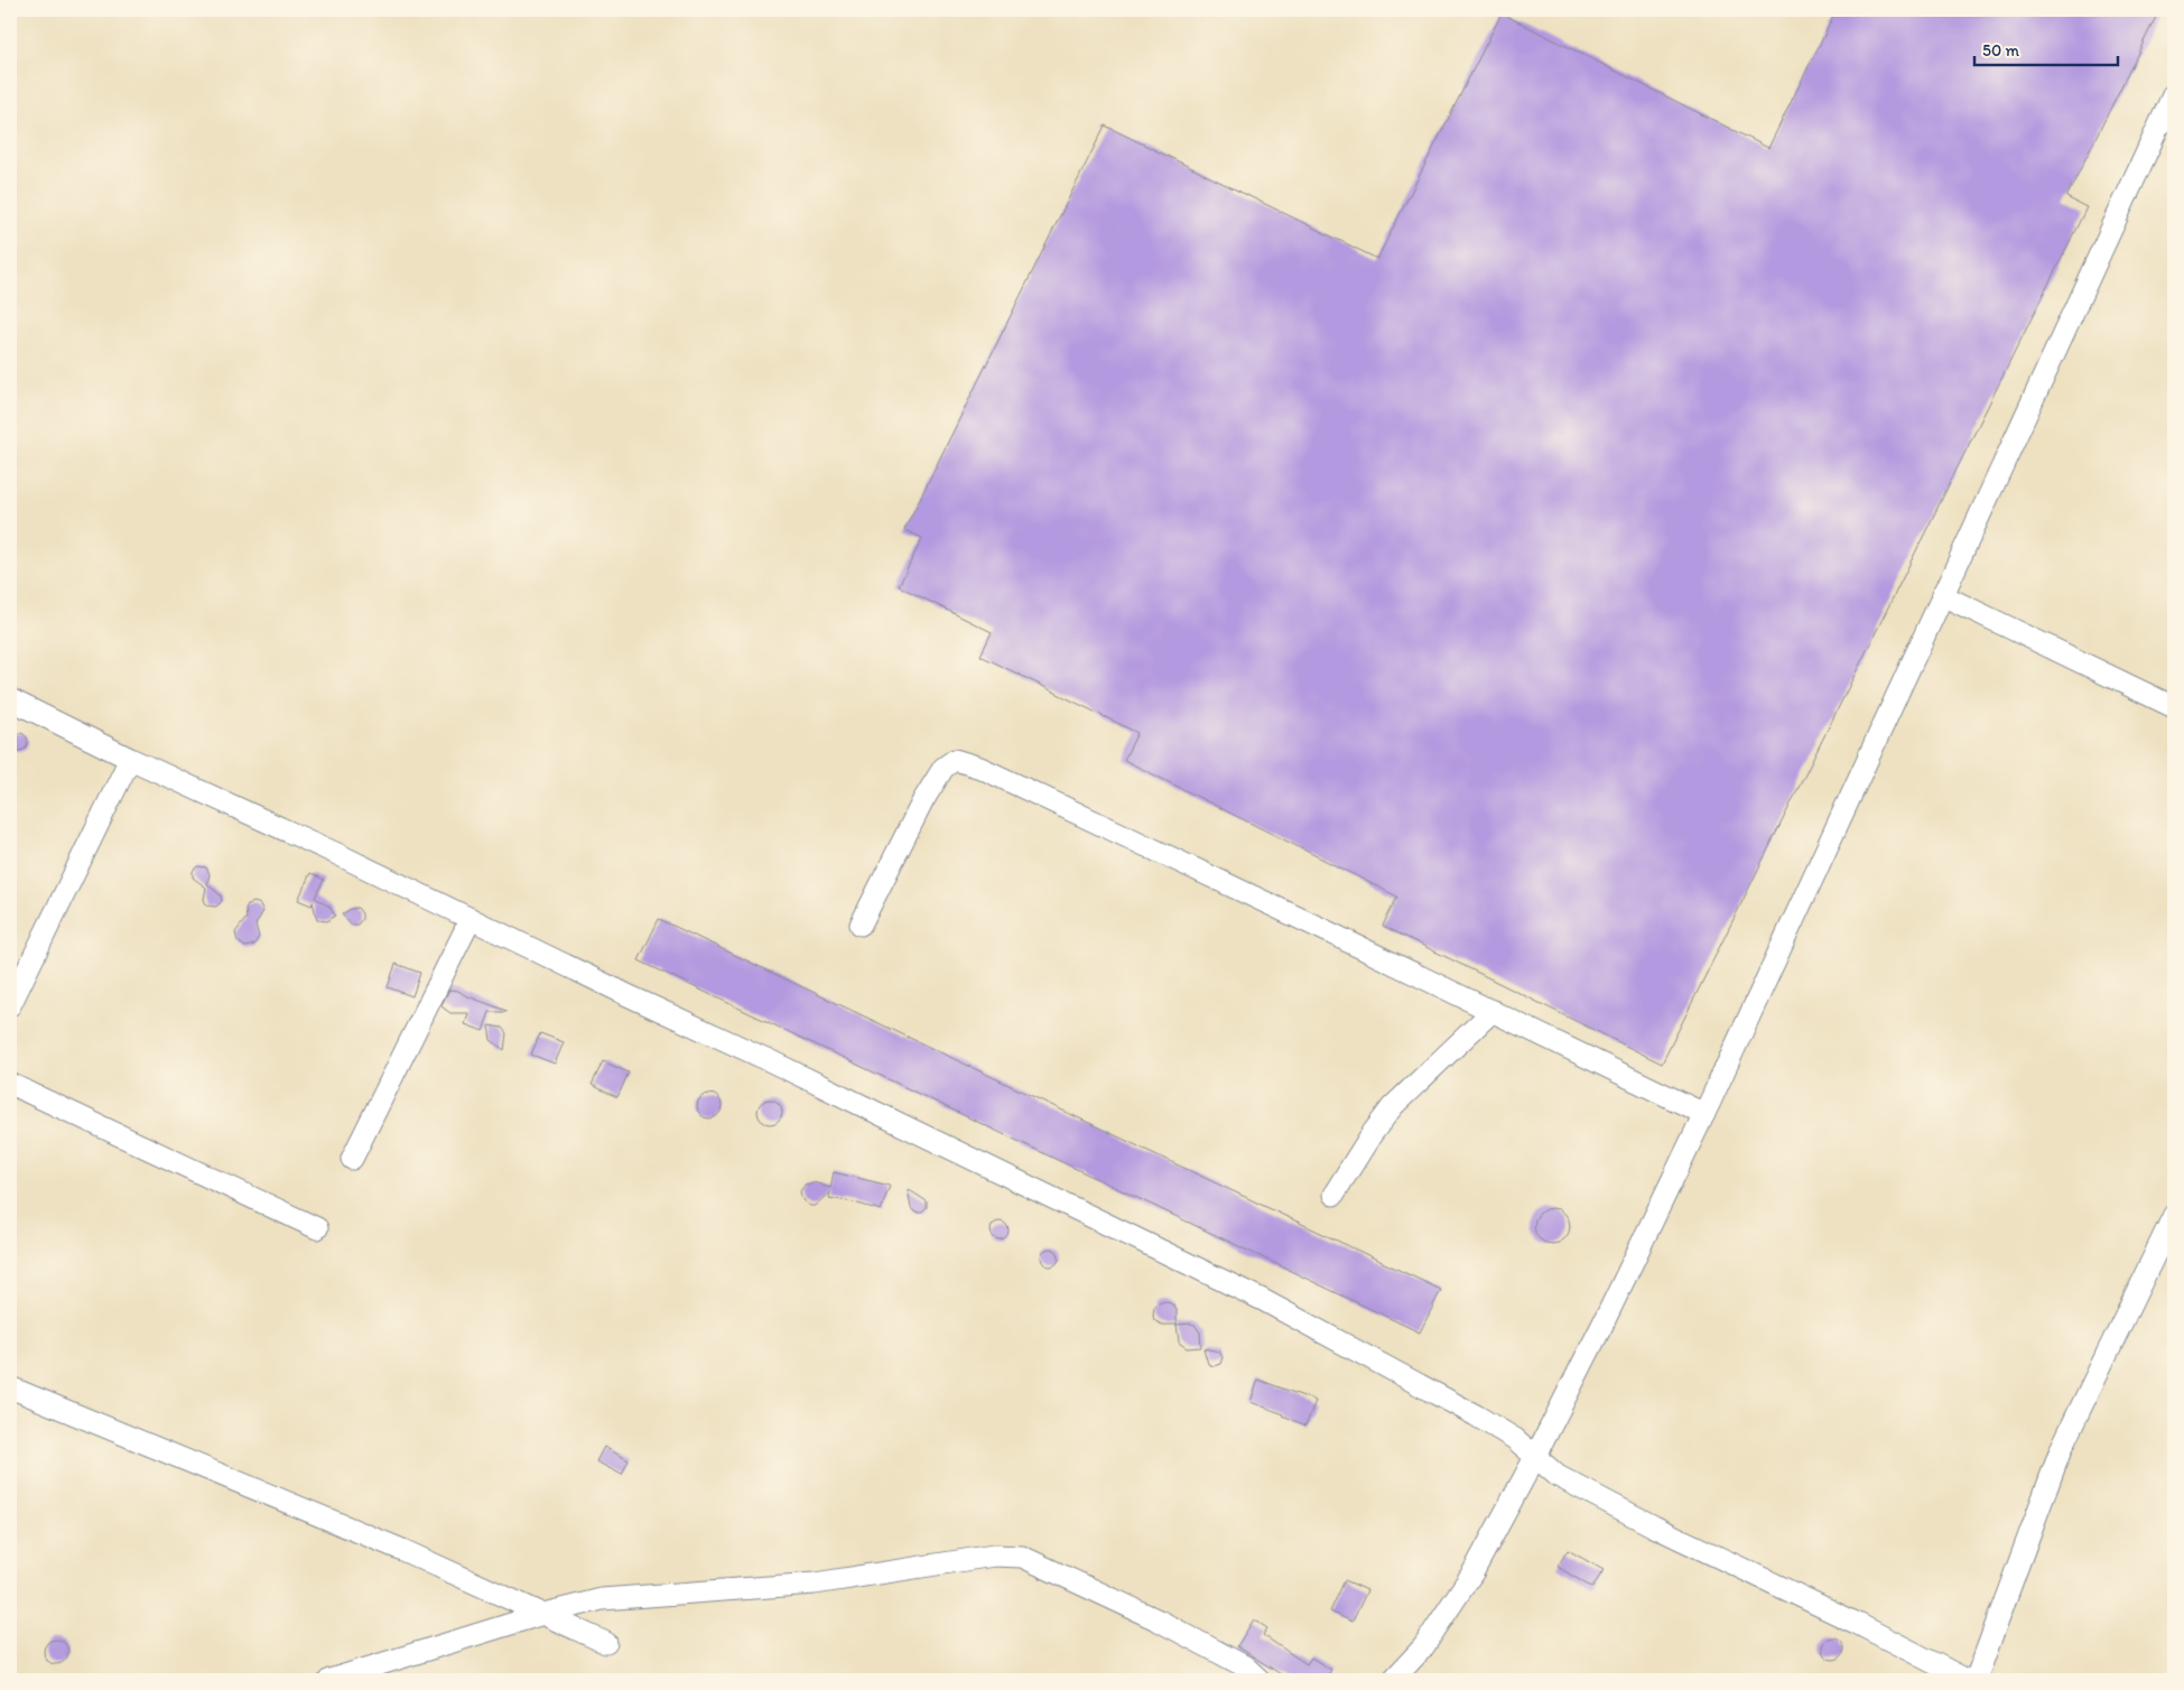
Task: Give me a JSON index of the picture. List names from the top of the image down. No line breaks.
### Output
{"scale_bar":"50 m"}
